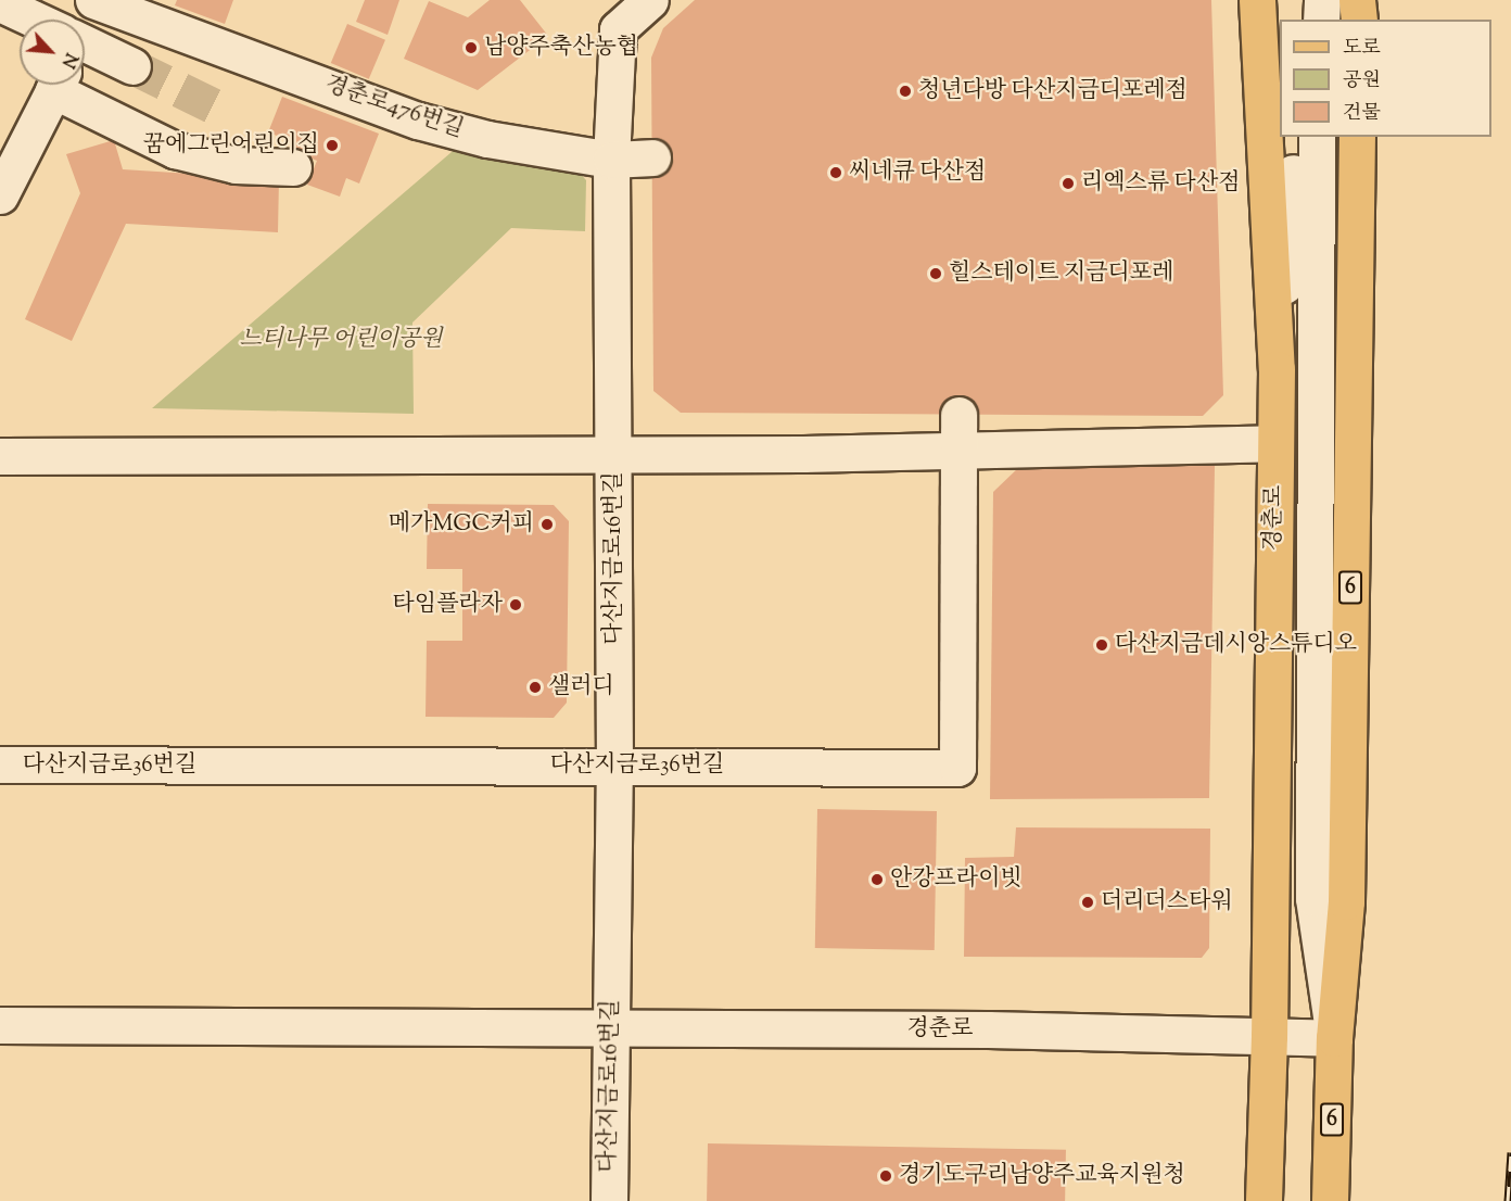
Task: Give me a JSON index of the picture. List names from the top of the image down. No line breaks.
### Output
{"streets":{"main road":["경춘로","6"],"street":["경춘로476번길","다산지금로16번길","다산지금로36번길"]},"crossings":[["경춘로","다산지금로16번길"],["경춘로","6"],["다산지금로16번길","다산지금로36번길"]],"parks":["느티나무 어린이공원"],"places":["남양주축산농협","청년다방 다산지금디포레점","꿈에그린어린이집","씨네큐 다산점","리엑스류 다산점","힐스테이트 지금디포레","메가MGC커피","타임플라자","다산지금데시앙스튜디오","샐러디","안강프라이빗","더리더스타워","경기도구리남양주교육지원청"],"legend":["도로","공원","건물"],"north":"bottom right"}
